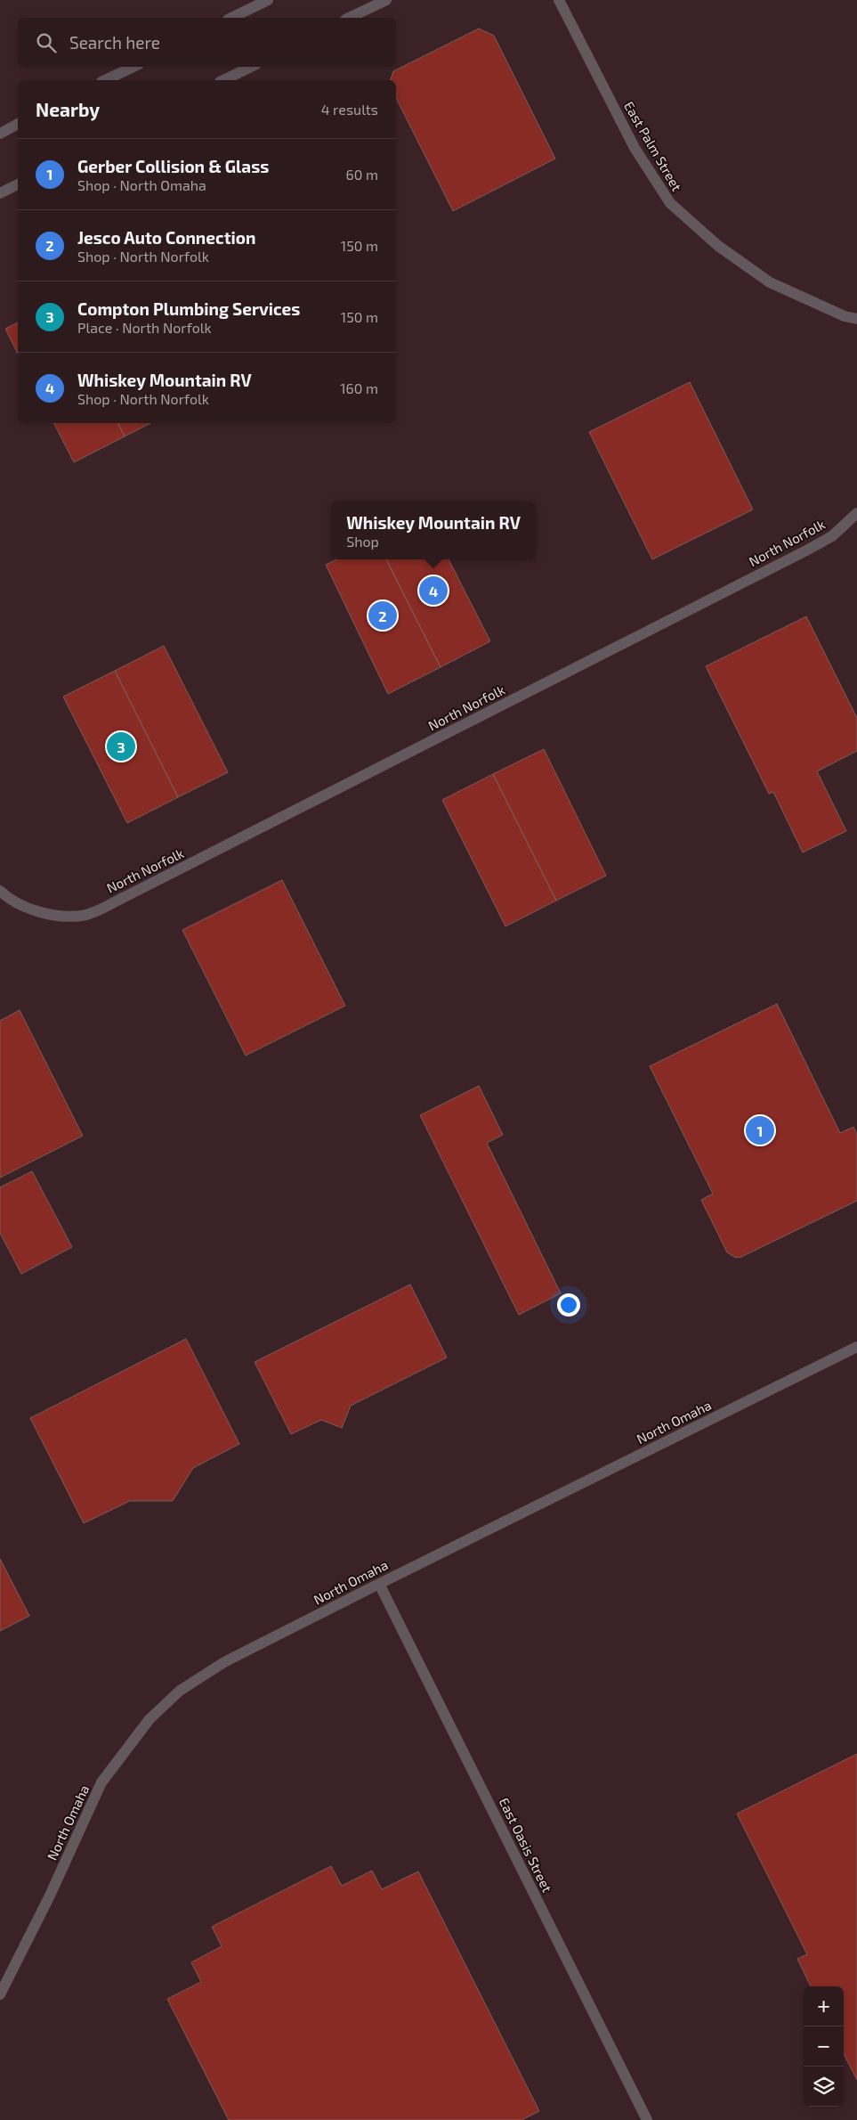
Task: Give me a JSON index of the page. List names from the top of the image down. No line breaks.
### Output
{"streets":{"street":["East Palm Street","North Norfolk","North Omaha","East Oasis Street"]},"crossings":[["North Omaha","East Oasis Street"]],"page":{"search":"Search here","heading":["Nearby","4 results"],"list":[{"mark":"1","name":"Gerber Collision & Glass","note":"Shop · North Omaha","value":"60 m"},{"mark":"2","name":"Jesco Auto Connection","note":"Shop · North Norfolk","value":"150 m"},{"mark":"3","name":"Compton Plumbing Services","note":"Place · North Norfolk","value":"150 m"},{"mark":"4","name":"Whiskey Mountain RV","note":"Shop · North Norfolk","value":"160 m"}],"popup":["Whiskey Mountain RV","Shop"],"pins":["4","2","3","1"],"map_buttons":["+","−"]}}
